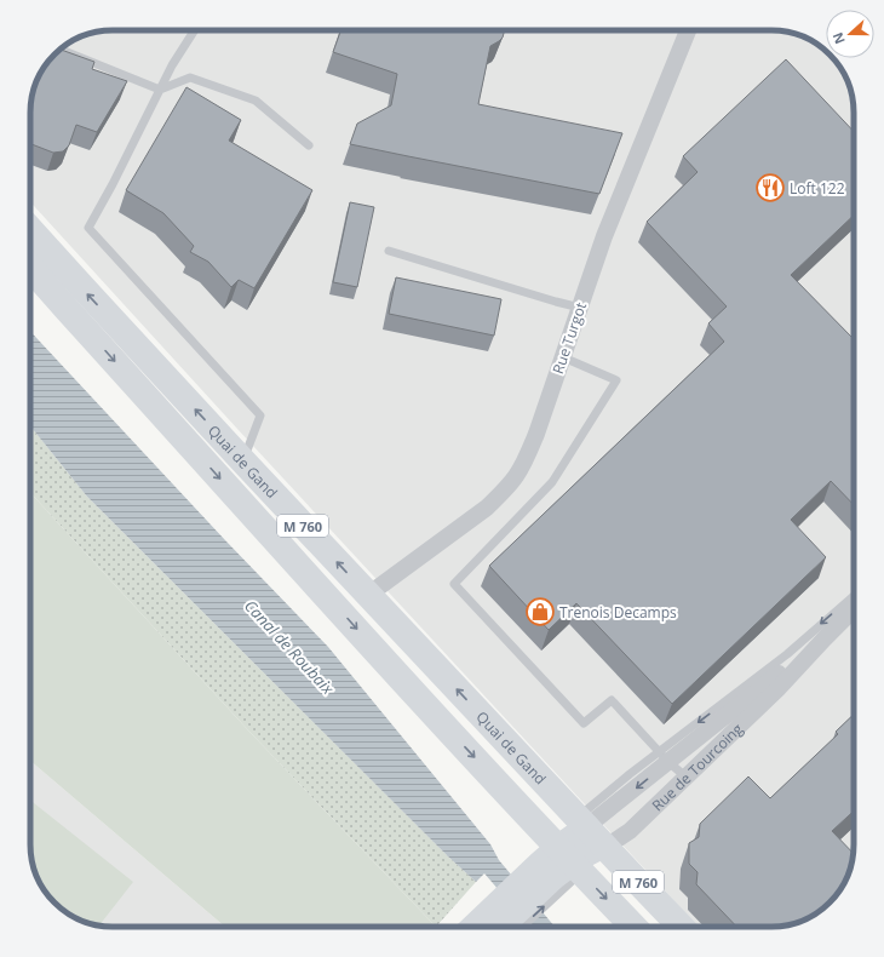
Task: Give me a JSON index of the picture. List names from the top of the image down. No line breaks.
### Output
{"streets":{"main road":["Quai de Gand","M 760"],"street":["Rue Turgot","Rue de Tourcoing"]},"crossings":[["Rue Turgot","Quai de Gand"],["Quai de Gand","M 760"],["Quai de Gand","Rue de Tourcoing"],["M 760","Rue de Tourcoing"]],"water":["Canal de Roubaix"],"places":{"restaurant":["Loft 122"],"shop":["Trenois Decamps"]},"north":"left"}
